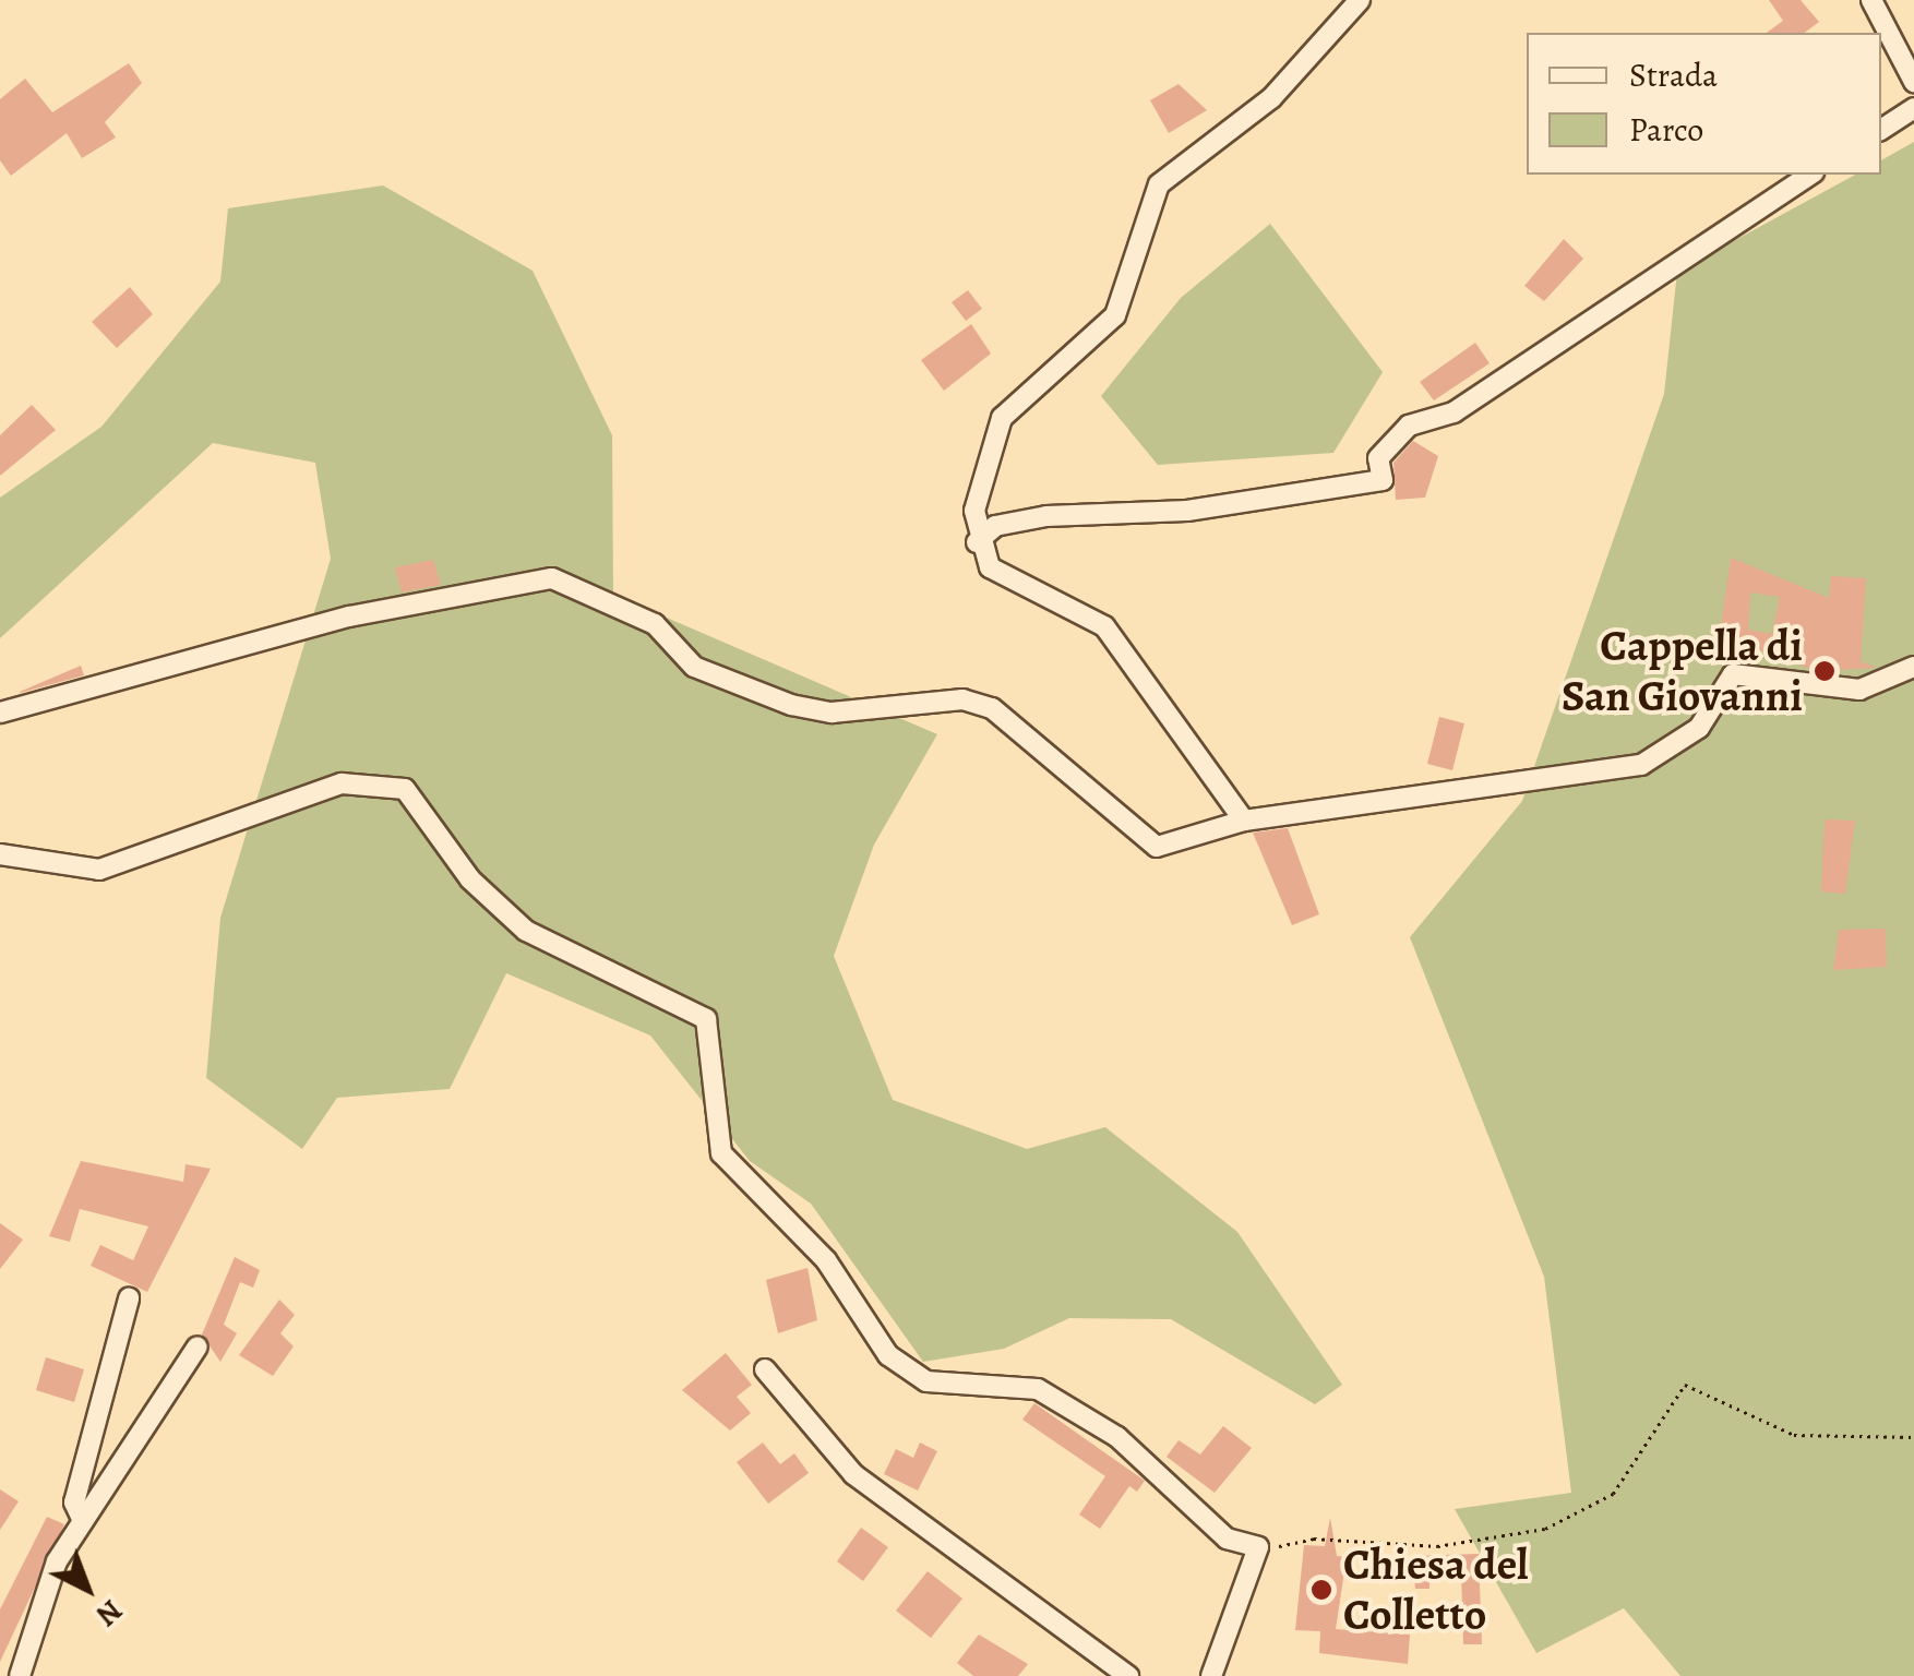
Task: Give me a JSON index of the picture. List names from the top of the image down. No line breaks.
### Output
{"places":["Cappella di San Giovanni","Chiesa del Colletto"],"legend":["Strada","Parco"],"north":"bottom right"}
